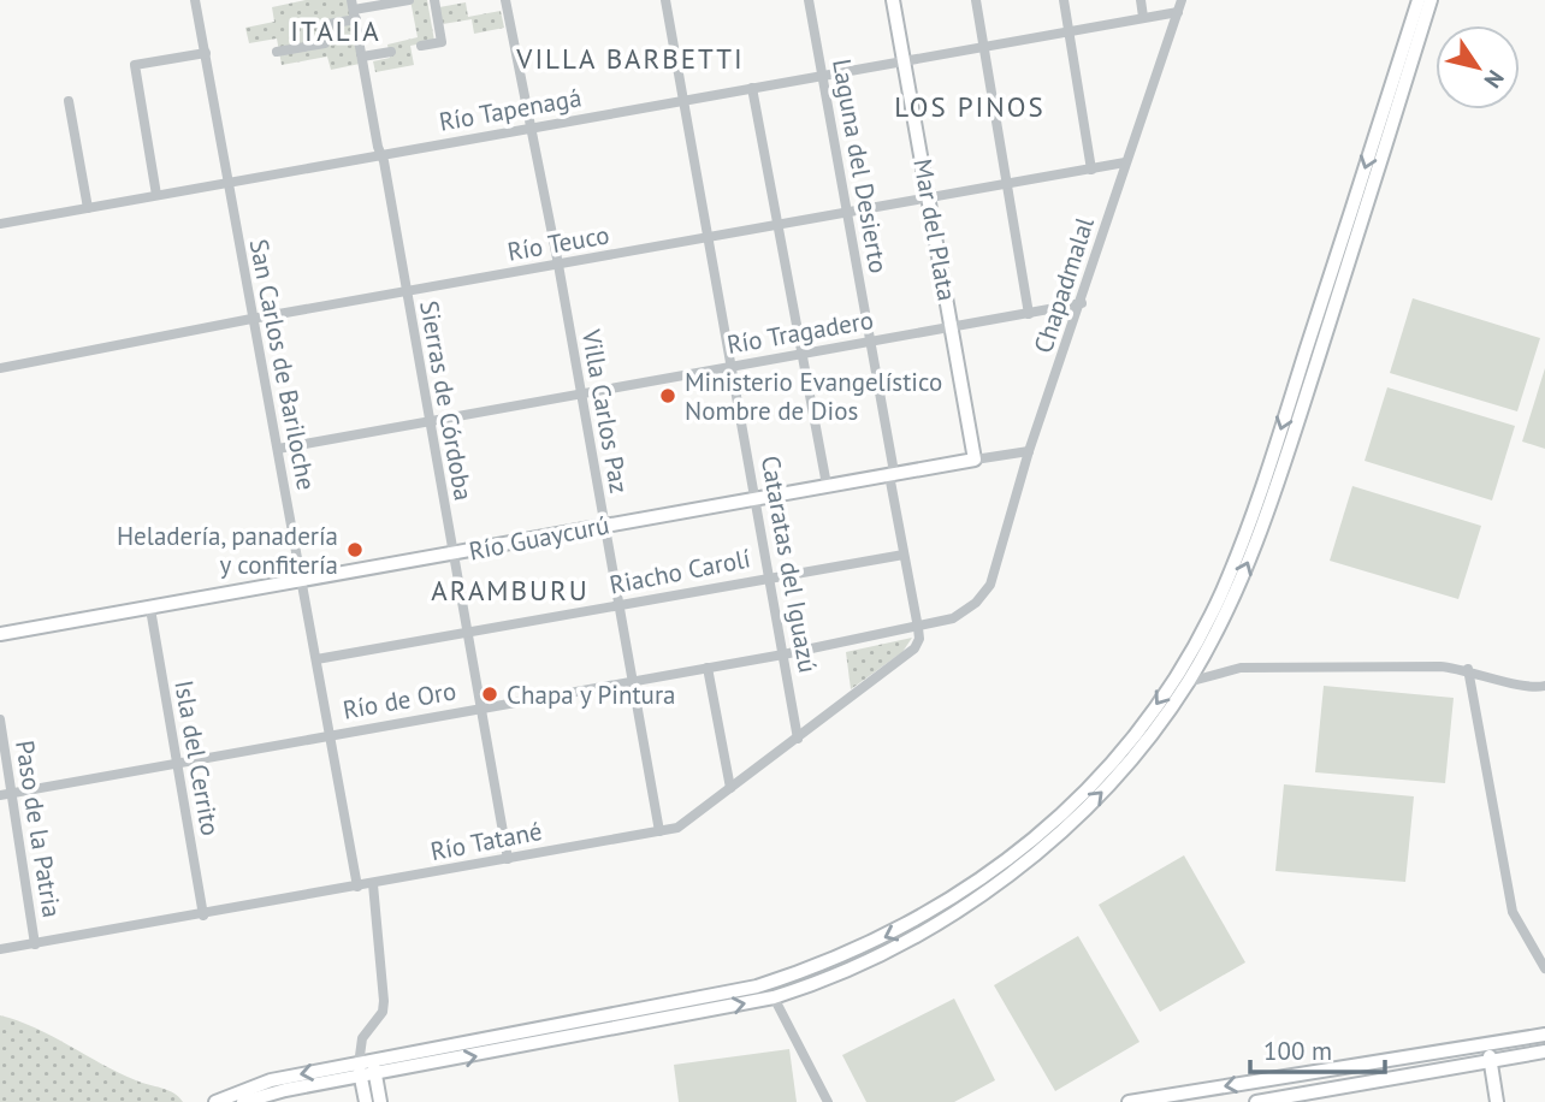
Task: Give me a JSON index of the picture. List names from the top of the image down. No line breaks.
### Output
{"streets":{"street":["Río Tapenagá","Laguna del Desierto","Mar del Plata","Río Teuco","Chapadmalal","Río Tragadero","San Carlos de Bariloche","Sierras de Córdoba","Villa Carlos Paz","Río Guaycurú","Cataratas del Iguazú","Riacho Carolí","Río de Oro","Isla del Cerrito","Paso de la Patria","Río Tatané"]},"crossings":[["Río Tapenagá","Laguna del Desierto"],["Río Tapenagá","Mar del Plata"],["Río Tapenagá","Chapadmalal"],["Río Tapenagá","San Carlos de Bariloche"],["Río Tapenagá","Sierras de Córdoba"],["Río Tapenagá","Villa Carlos Paz"],["Río Tapenagá","Cataratas del Iguazú"],["Laguna del Desierto","Río Teuco"],["Laguna del Desierto","Río Tragadero"],["Laguna del Desierto","Río Guaycurú"],["Laguna del Desierto","Riacho Carolí"],["Laguna del Desierto","Río de Oro"],["Laguna del Desierto","Río Tatané"],["Mar del Plata","Río Teuco"],["Mar del Plata","Río Tragadero"],["Mar del Plata","Río Guaycurú"],["Río Teuco","Chapadmalal"],["Río Teuco","San Carlos de Bariloche"],["Río Teuco","Sierras de Córdoba"],["Río Teuco","Villa Carlos Paz"],["Río Teuco","Cataratas del Iguazú"],["Chapadmalal","Río Tragadero"],["Chapadmalal","Río Guaycurú"],["Chapadmalal","Río de Oro"],["Río Tragadero","San Carlos de Bariloche"],["Río Tragadero","Sierras de Córdoba"],["Río Tragadero","Villa Carlos Paz"],["Río Tragadero","Cataratas del Iguazú"],["San Carlos de Bariloche","Río Guaycurú"],["San Carlos de Bariloche","Riacho Carolí"],["San Carlos de Bariloche","Río de Oro"],["San Carlos de Bariloche","Río Tatané"],["Sierras de Córdoba","Río Guaycurú"],["Sierras de Córdoba","Riacho Carolí"],["Sierras de Córdoba","Río de Oro"],["Sierras de Córdoba","Río Tatané"],["Villa Carlos Paz","Río Guaycurú"],["Villa Carlos Paz","Riacho Carolí"],["Villa Carlos Paz","Río de Oro"],["Villa Carlos Paz","Río Tatané"],["Río Guaycurú","Cataratas del Iguazú"],["Río Guaycurú","Isla del Cerrito"],["Cataratas del Iguazú","Riacho Carolí"],["Cataratas del Iguazú","Río de Oro"],["Cataratas del Iguazú","Río Tatané"],["Río de Oro","Isla del Cerrito"],["Río de Oro","Paso de la Patria"],["Río de Oro","Río Tatané"],["Isla del Cerrito","Río Tatané"],["Paso de la Patria","Río Tatané"]],"districts":["ITALIA","VILLA BARBETTI","LOS PINOS","ARAMBURU"],"places":["Ministerio Evangelístico Nombre de Dios","Heladería, panadería y confitería","Chapa y Pintura"],"scale_bar":"100 m","north":"bottom right"}
